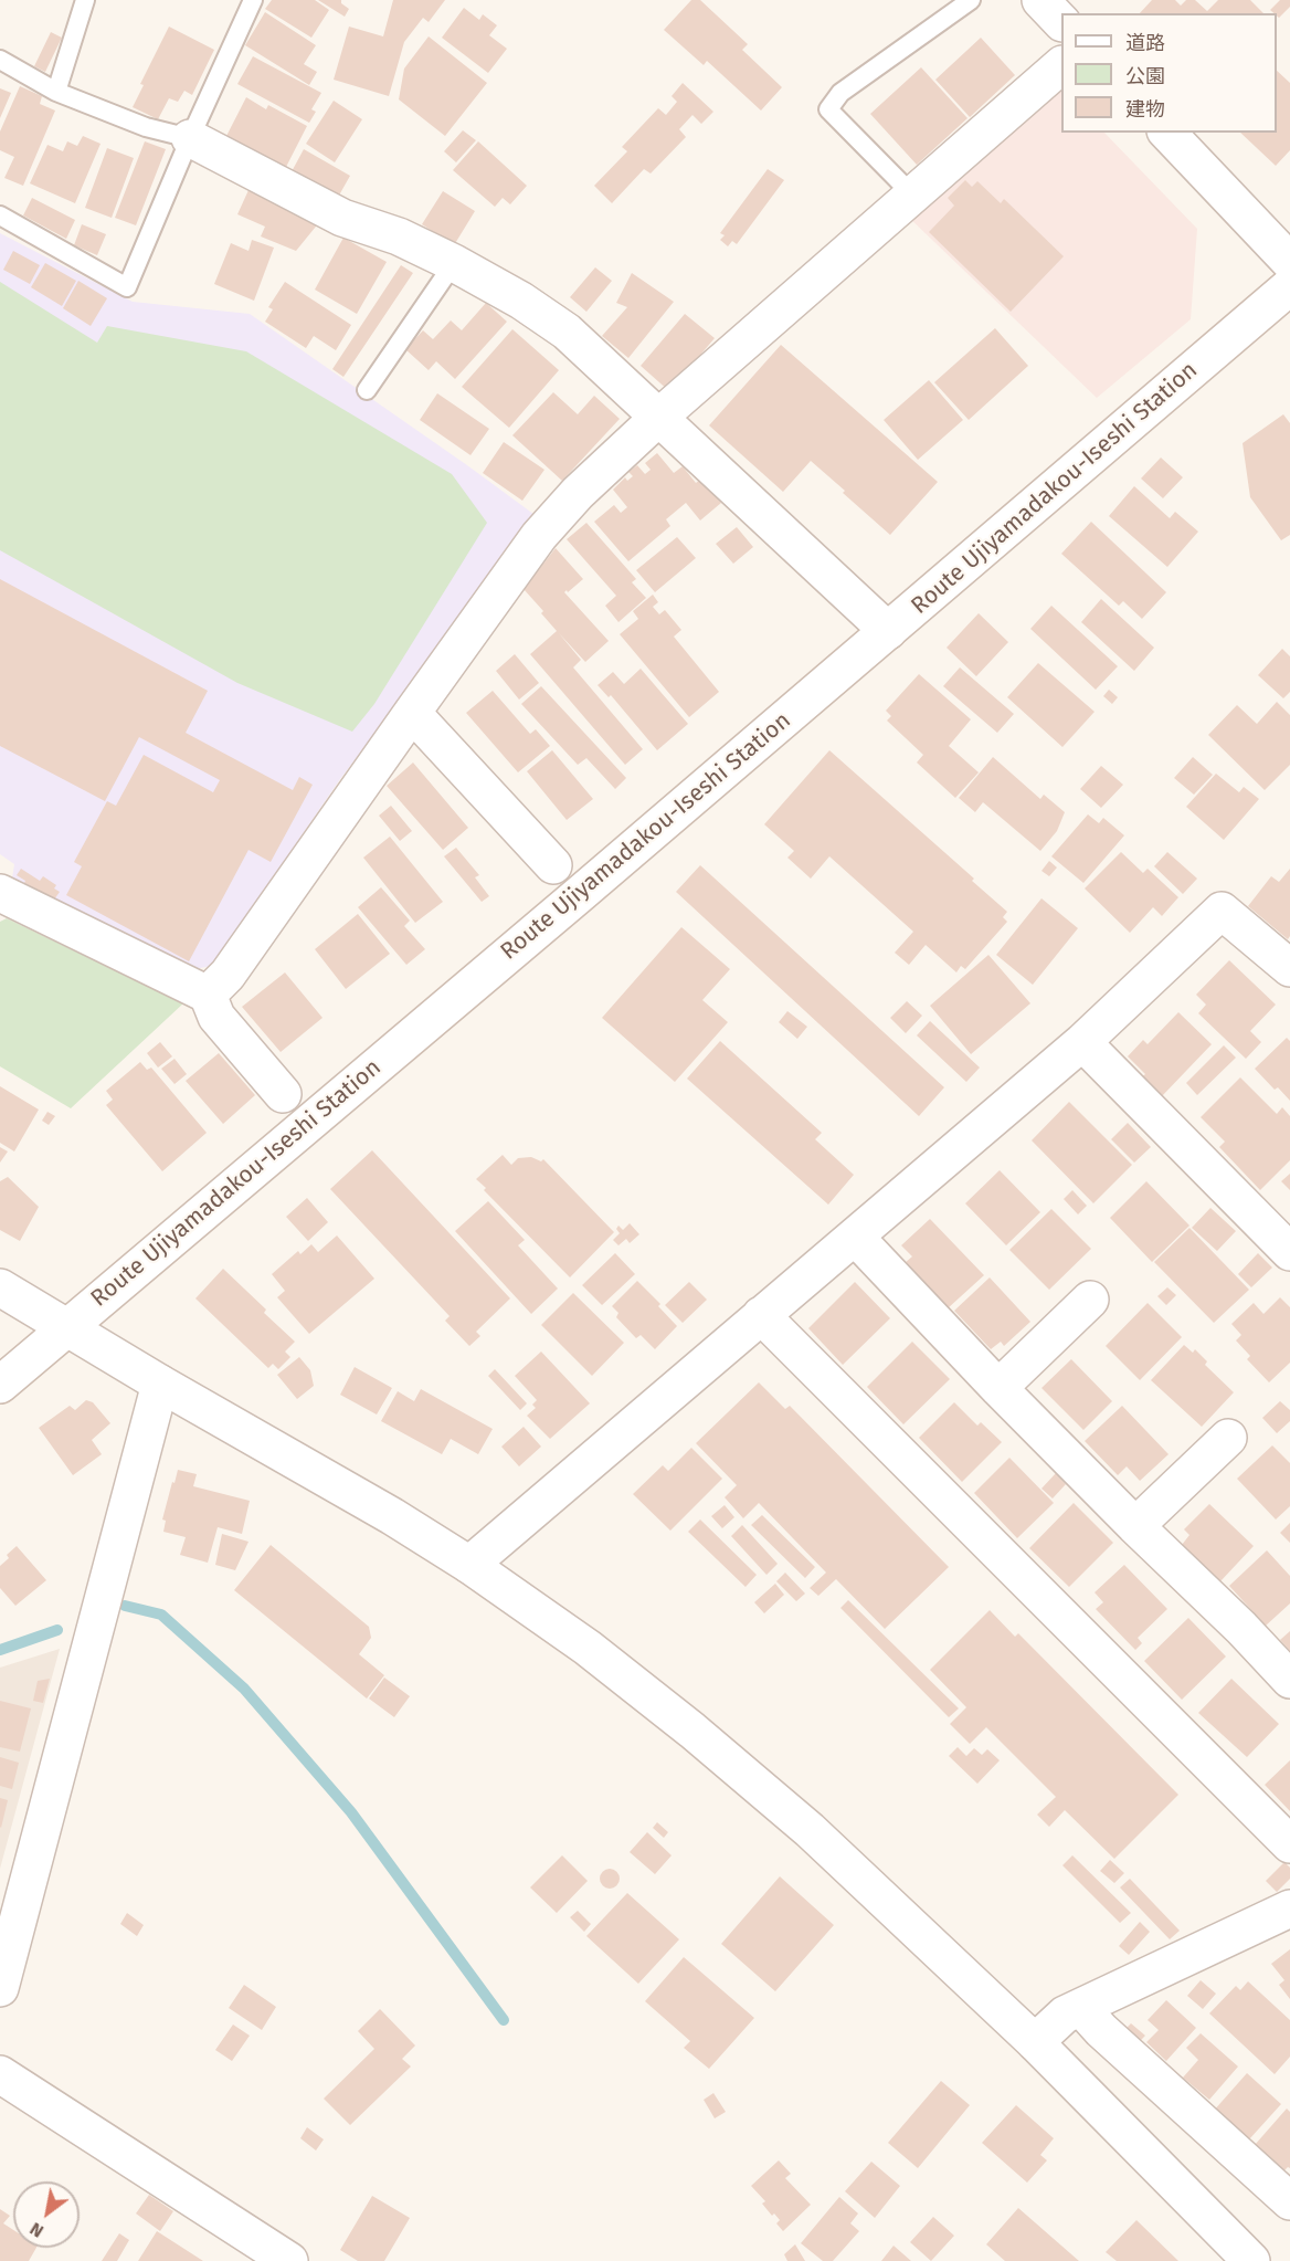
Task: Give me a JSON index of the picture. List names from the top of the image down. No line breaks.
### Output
{"streets":{"street":["Route Ujiyamadakou-Iseshi Station"]},"legend":["道路","公園","建物"],"north":"bottom left"}
